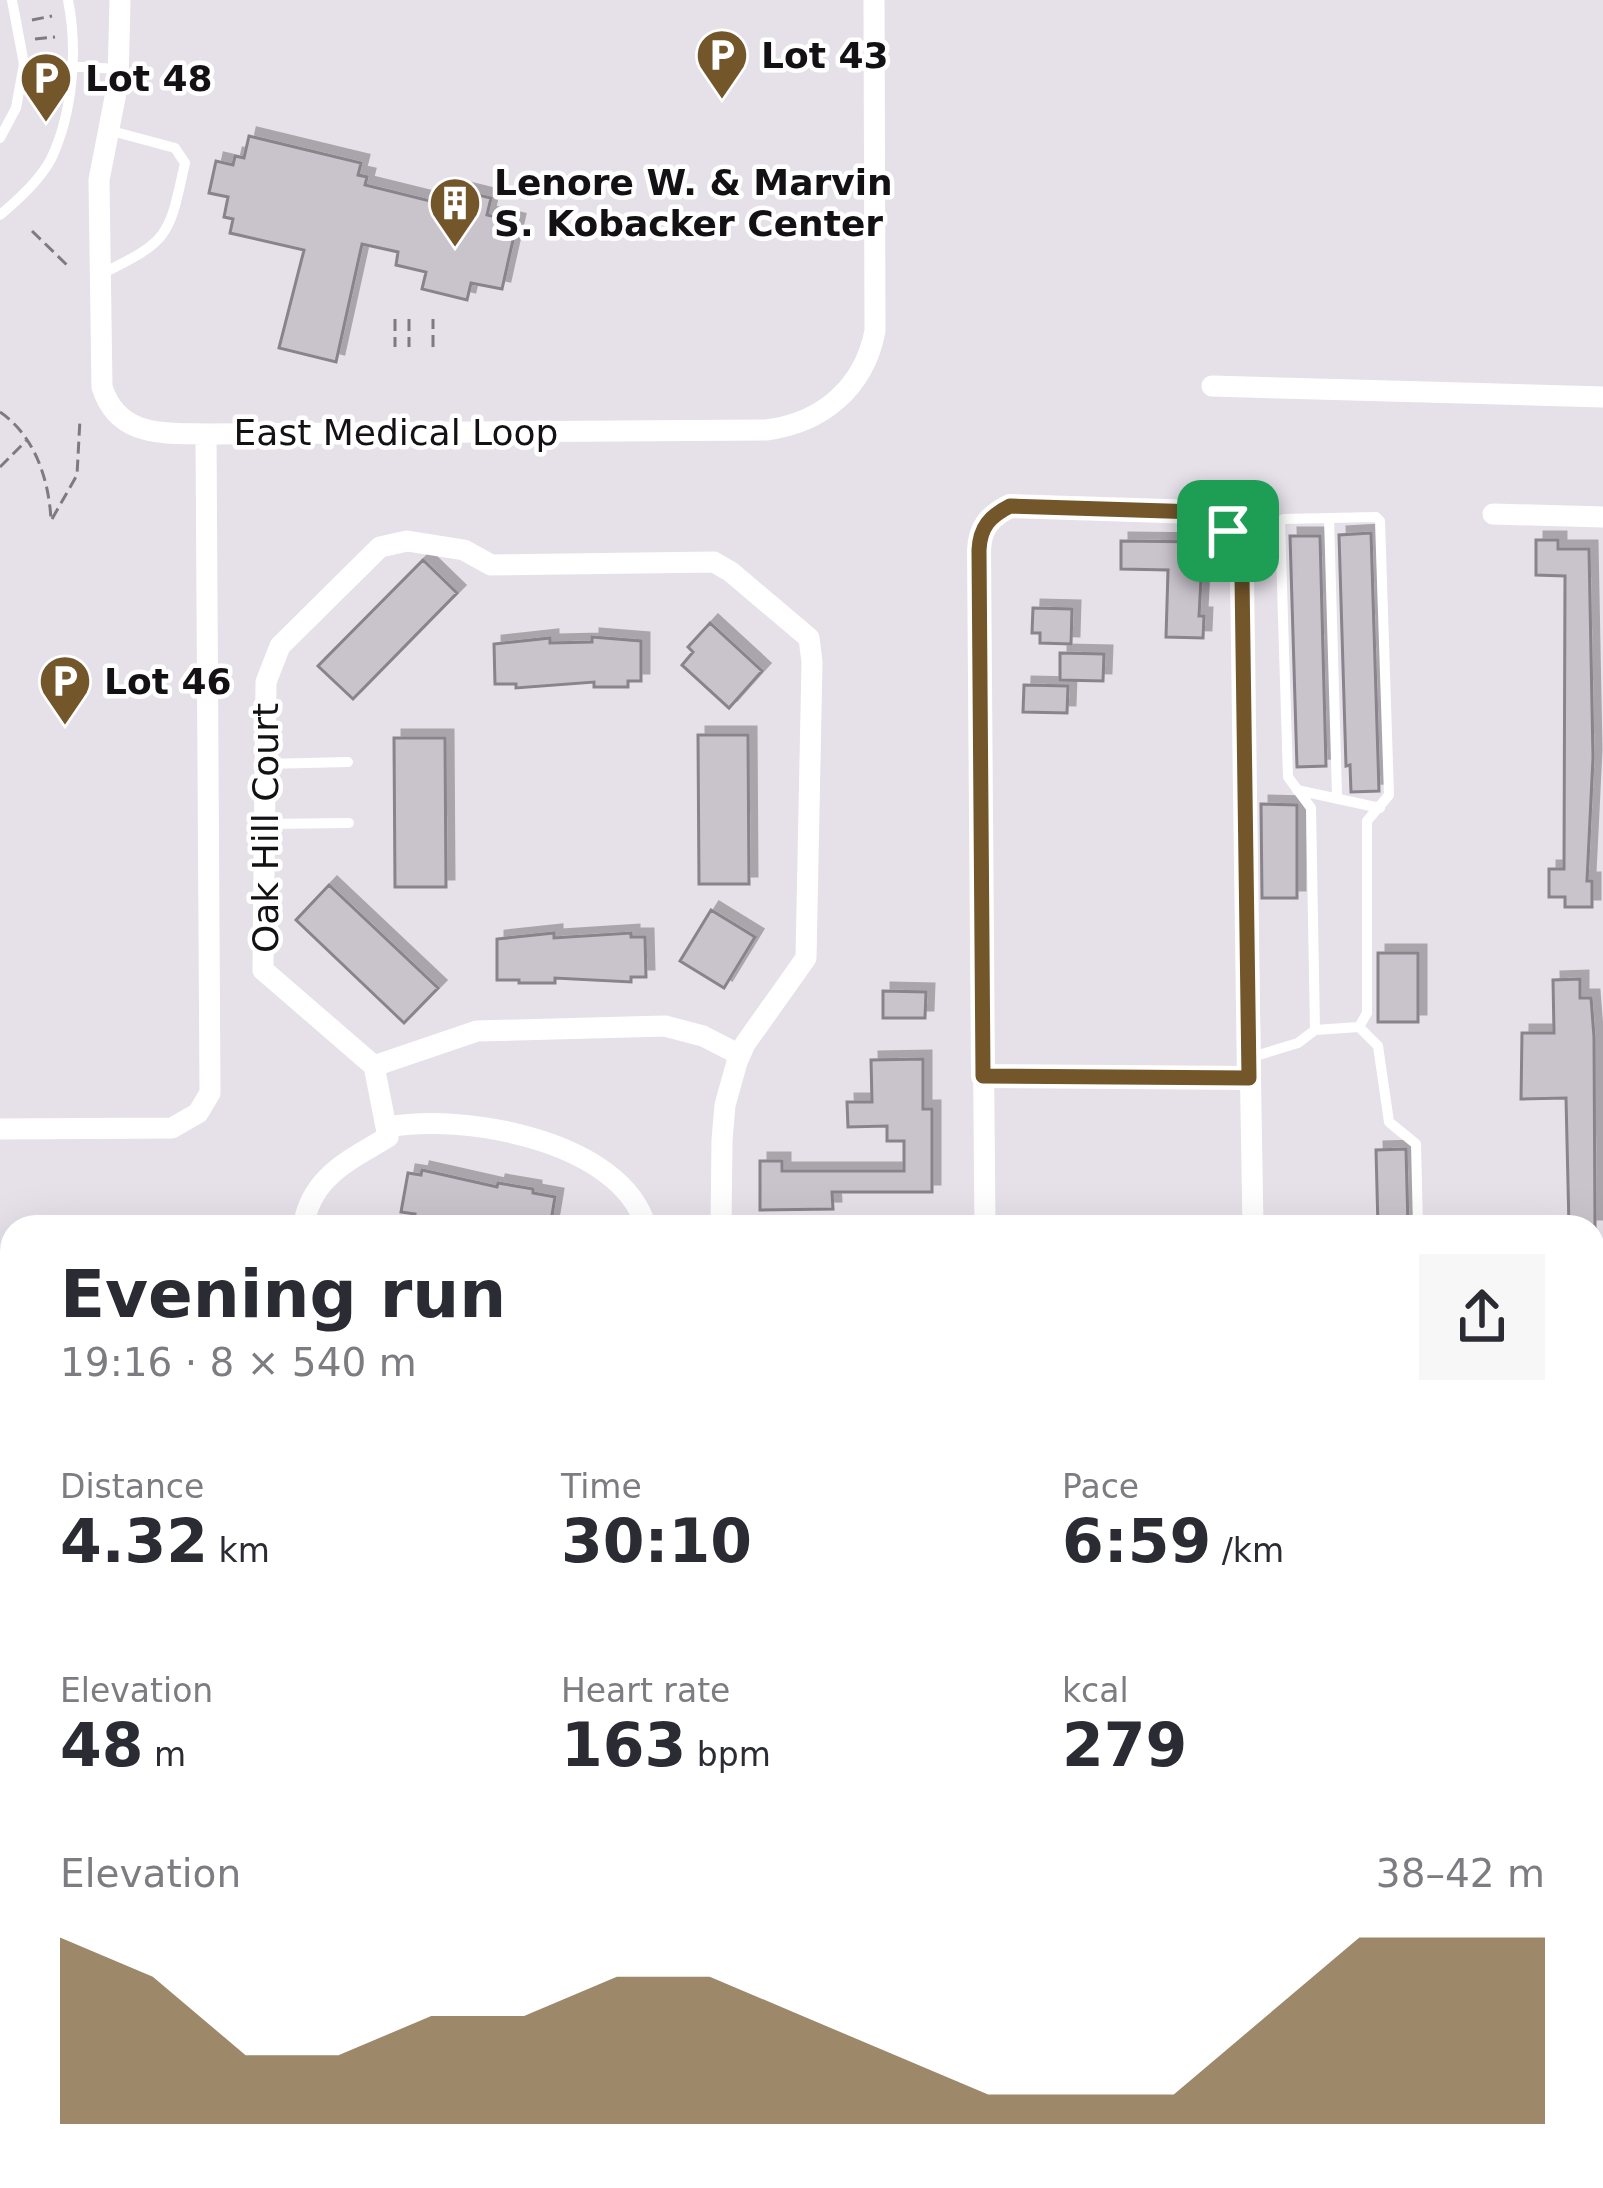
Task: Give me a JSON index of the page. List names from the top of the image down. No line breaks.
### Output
{"streets":{"street":["East Medical Loop","Oak Hill Court"]},"places":{"parking":["Lot 43","Lot 48","Lot 46"],"building":["Lenore W. & Marvin S. Kobacker Center"]},"page":{"heading":["Evening run","19:16 · 8 × 540 m"],"stats":[["Distance","4.32 km"],["Time","30:10"],["Pace","6:59 /km"],["Elevation","48 m"],["Heart rate","163 bpm"],["kcal","279"]],"chart":["Elevation","38–42 m"]}}
